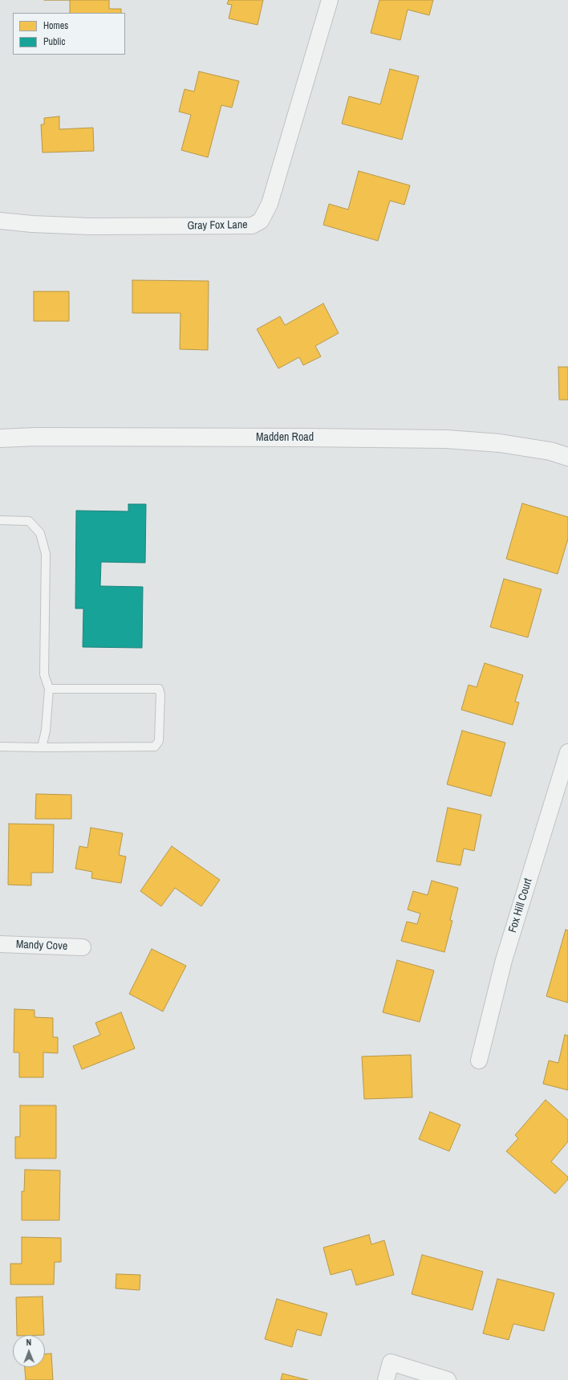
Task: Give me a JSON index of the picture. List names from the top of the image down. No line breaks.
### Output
{"streets":{"street":["Gray Fox Lane","Madden Road","Fox Hill Court","Mandy Cove"]},"legend":["Homes","Public"],"north":"top"}
